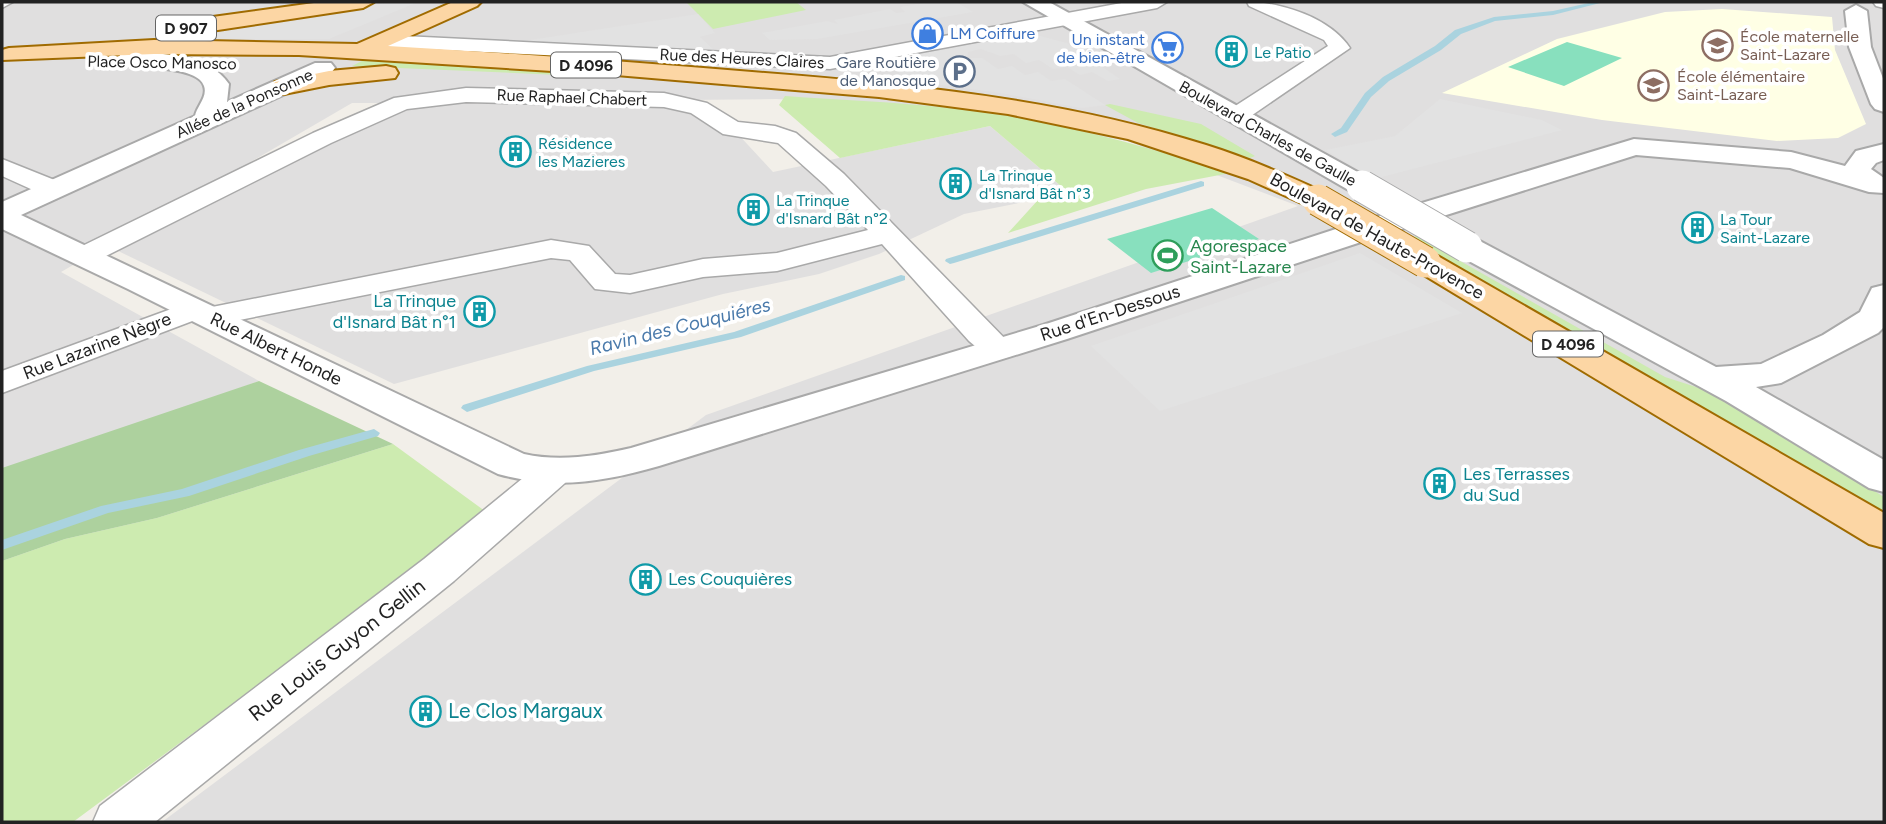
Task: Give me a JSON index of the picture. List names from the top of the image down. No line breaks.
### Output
{"streets":{"main road":["D 907","Place Osco Manosco","D 4096","Boulevard de Haute-Provence"],"street":["Rue des Heures Claires","Rue Raphael Chabert","Allée de la Ponsonne","Boulevard Charles de Gaulle","Rue d'En-Dessous","Rue Lazarine Nègre","Rue Albert Honde","Rue Louis Guyon Gellin"]},"crossings":[["D 907","Place Osco Manosco"],["Rue des Heures Claires","Place Osco Manosco"],["Rue des Heures Claires","Boulevard Charles de Gaulle"],["Place Osco Manosco","Allée de la Ponsonne"],["Place Osco Manosco","Boulevard de Haute-Provence"],["Rue Raphael Chabert","Rue d'En-Dessous"],["Rue Raphael Chabert","Rue Lazarine Nègre"],["Rue Raphael Chabert","Rue Albert Honde"],["Allée de la Ponsonne","Boulevard de Haute-Provence"],["Allée de la Ponsonne","Rue Albert Honde"],["Rue d'En-Dessous","Rue Albert Honde"],["Rue d'En-Dessous","Rue Louis Guyon Gellin"],["Rue Lazarine Nègre","Rue Albert Honde"],["Rue Albert Honde","Rue Louis Guyon Gellin"]],"water":["Ravin des Couquiéres"],"places":{"shop":["LM Coiffure"],"school or university":["École maternelle Saint-Lazare","École élémentaire Saint-Lazare"],"supermarket":["Un instant de bien-être"],"building":["Le Patio","Résidence les Mazieres","La Trinque d'Isnard Bât n°3","La Trinque d'Isnard Bât n°2","La Tour Saint-Lazare","La Trinque d'Isnard Bât n°1","Les Terrasses du Sud","Les Couquières","Le Clos Margaux"],"parking":["Gare Routière de Manosque"],"sports":["Agorespace Saint-Lazare"]}}
